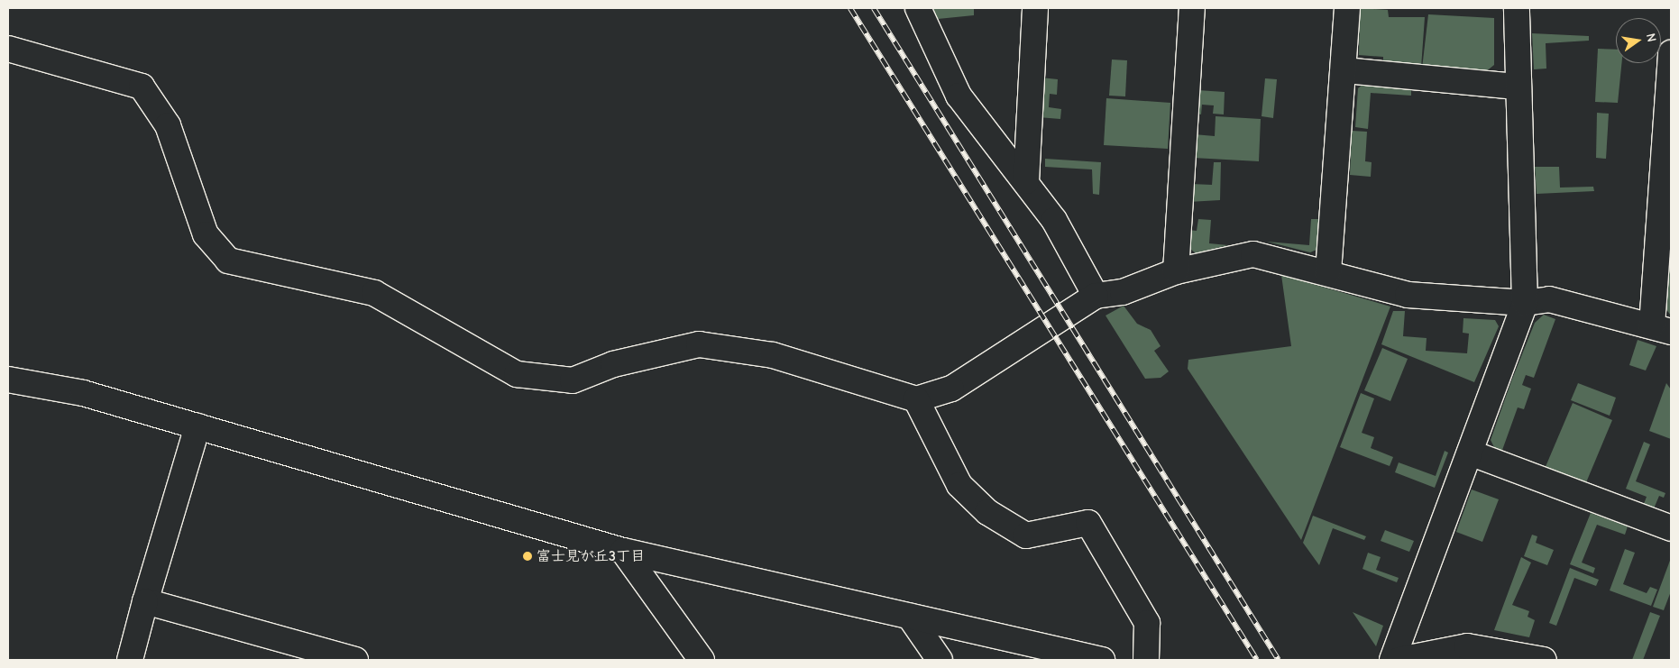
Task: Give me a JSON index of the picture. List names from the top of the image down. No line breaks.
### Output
{"places":["富士見が丘3丁目"],"north":"right"}
